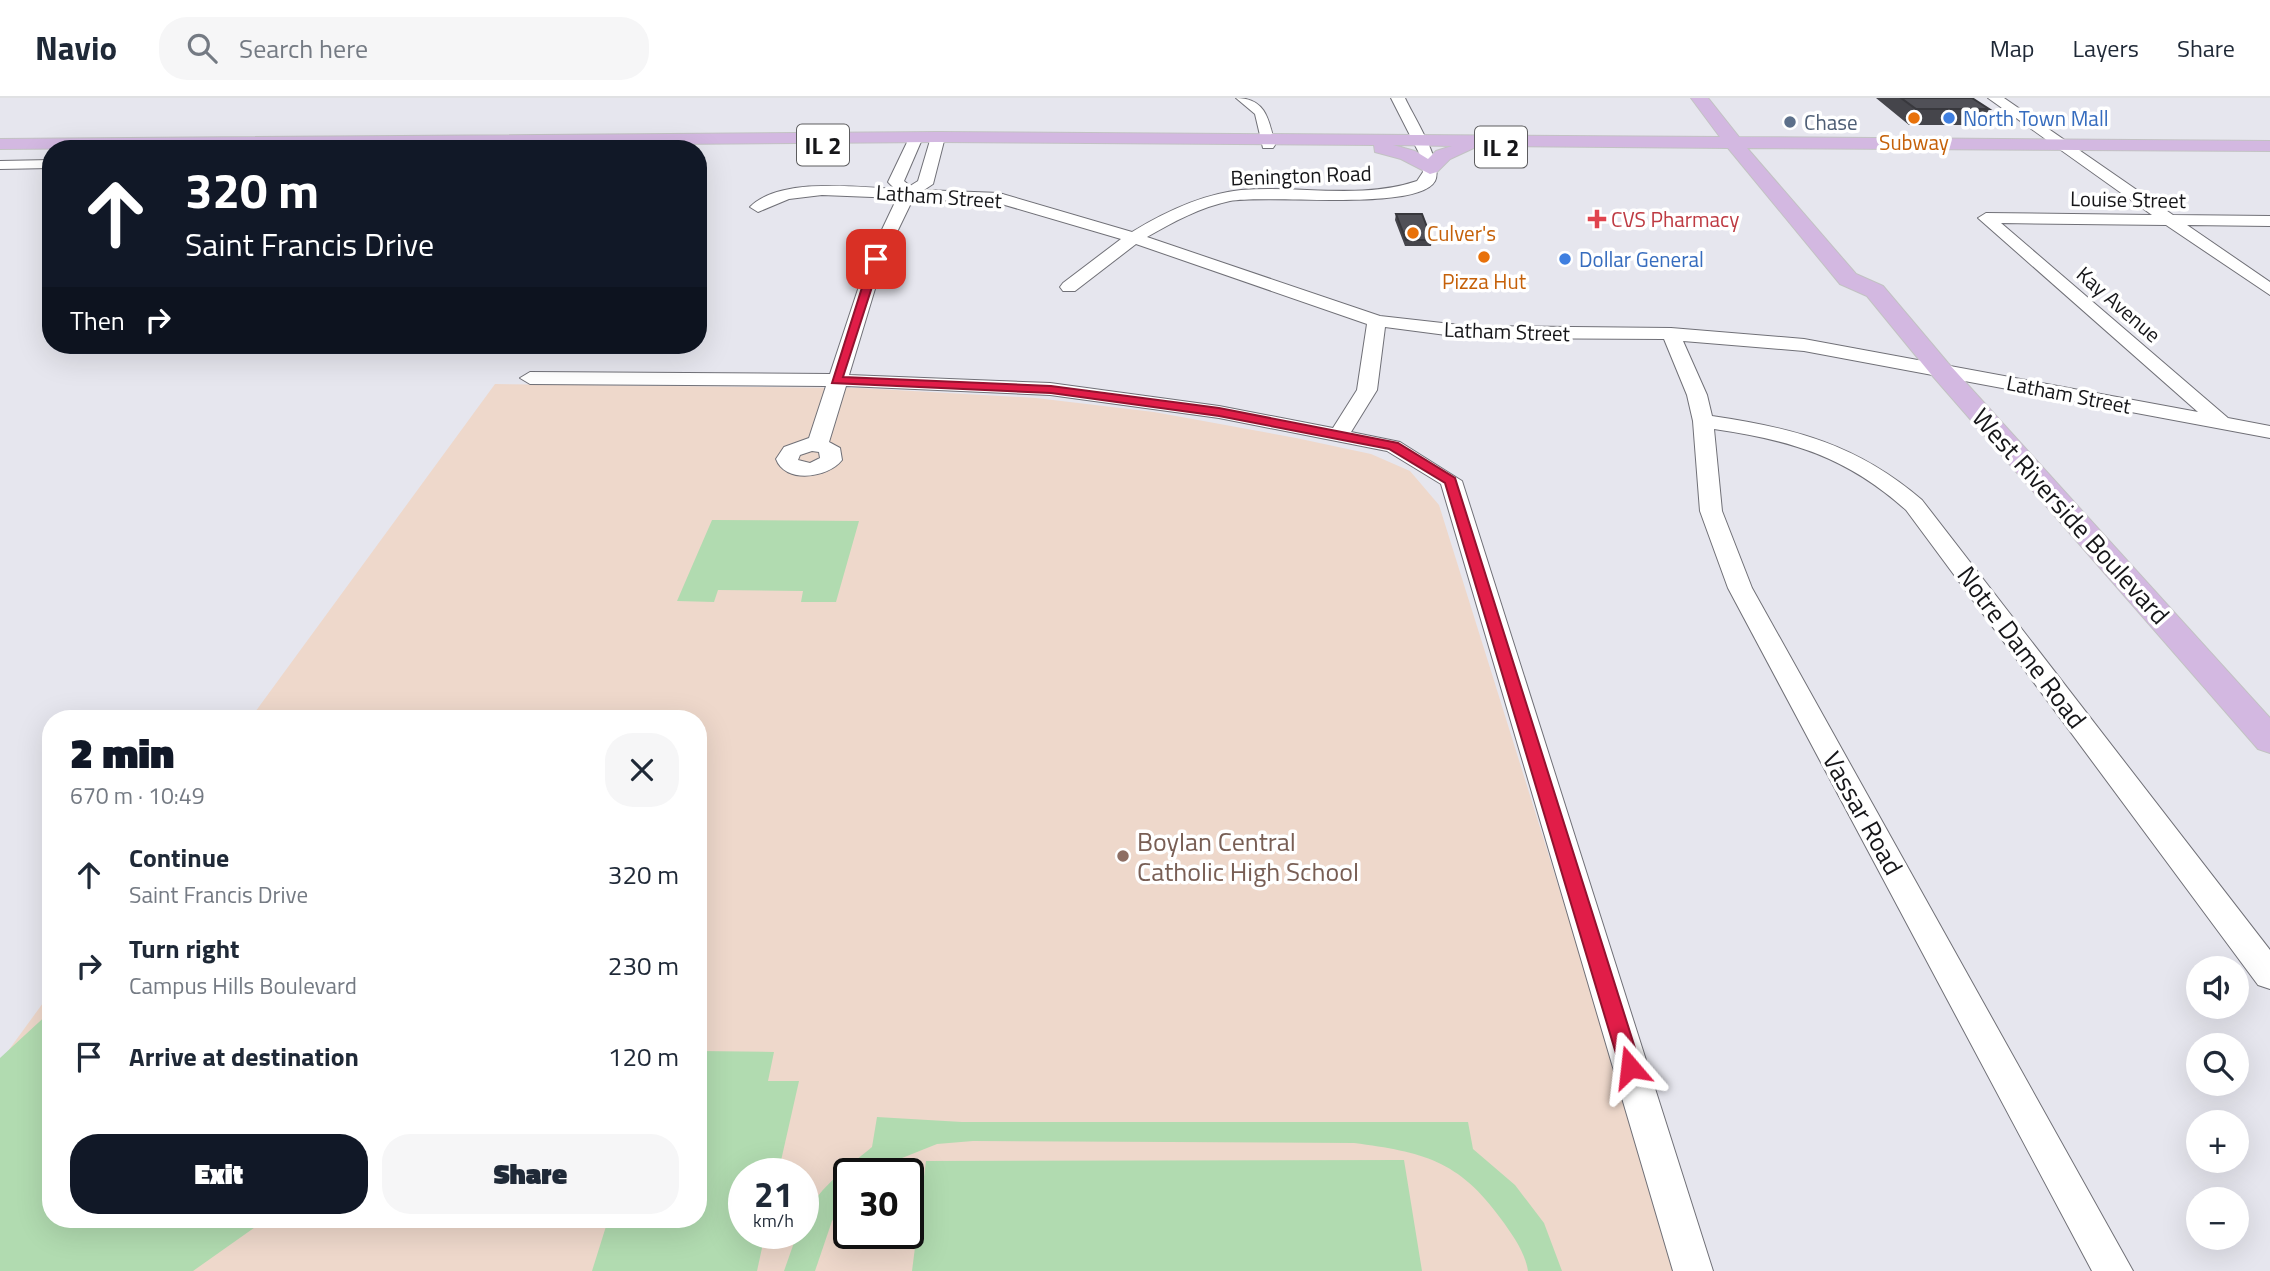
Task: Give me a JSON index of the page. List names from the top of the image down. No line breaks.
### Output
{"streets":{"main road":["IL 2","West Riverside Boulevard"],"street":["Benington Road","Latham Street","Louise Street","Kay Avenue","Notre Dame Road","Vassar Road"]},"crossings":[["IL 2","West Riverside Boulevard"],["Benington Road","Latham Street"],["Latham Street","Kay Avenue"],["Latham Street","West Riverside Boulevard"],["Latham Street","Vassar Road"],["Louise Street","Kay Avenue"],["Notre Dame Road","Vassar Road"]],"places":{"other":["Subway","North Town Mall","Chase","Culver's","Pizza Hut","Dollar General","Boylan Central Catholic High School"],"health":["CVS Pharmacy"]},"page":{"header":"Navio","search":"Search here","nav":["Map","Layers","Share"],"turn":["320 m","Saint Francis Drive"],"then":"Then","heading":["2 min","670 m · 10:49"],"list":[{"name":"Continue","note":"Saint Francis Drive","value":"320 m"},{"name":"Turn right","note":"Campus Hills Boulevard","value":"230 m"},{"name":"Arrive at destination","value":"120 m"}],"map_buttons":["+","−"],"buttons":["Exit","Share"],"speed":"21 km/h","limit":"30"}}
